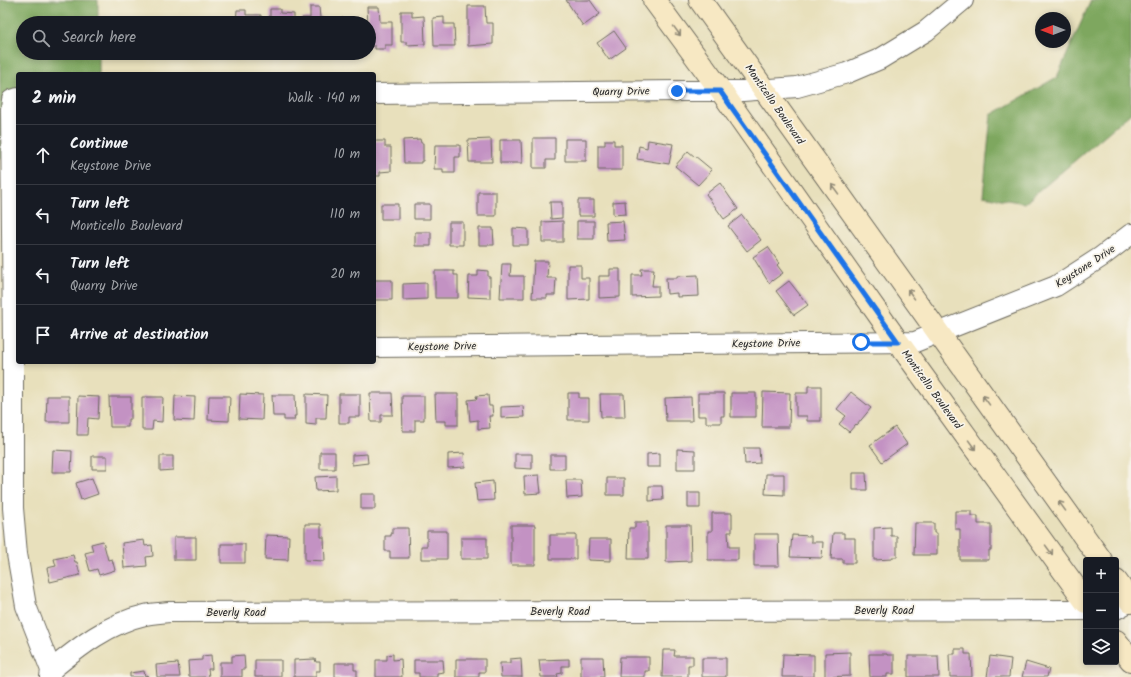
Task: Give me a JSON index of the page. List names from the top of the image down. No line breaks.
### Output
{"streets":{"main road":["Monticello Boulevard"],"street":["Quarry Drive","Keystone Drive","Beverly Road"]},"crossings":[["Quarry Drive","Monticello Boulevard"],["Monticello Boulevard","Keystone Drive"]],"north":"left","page":{"search":"Search here","heading":["2 min","Walk · 140 m"],"list":[["Continue","Keystone Drive","10 m"],["Turn left","Monticello Boulevard","110 m"],["Turn left","Quarry Drive","20 m"],"Arrive at destination"],"map_buttons":["+","−"]}}
